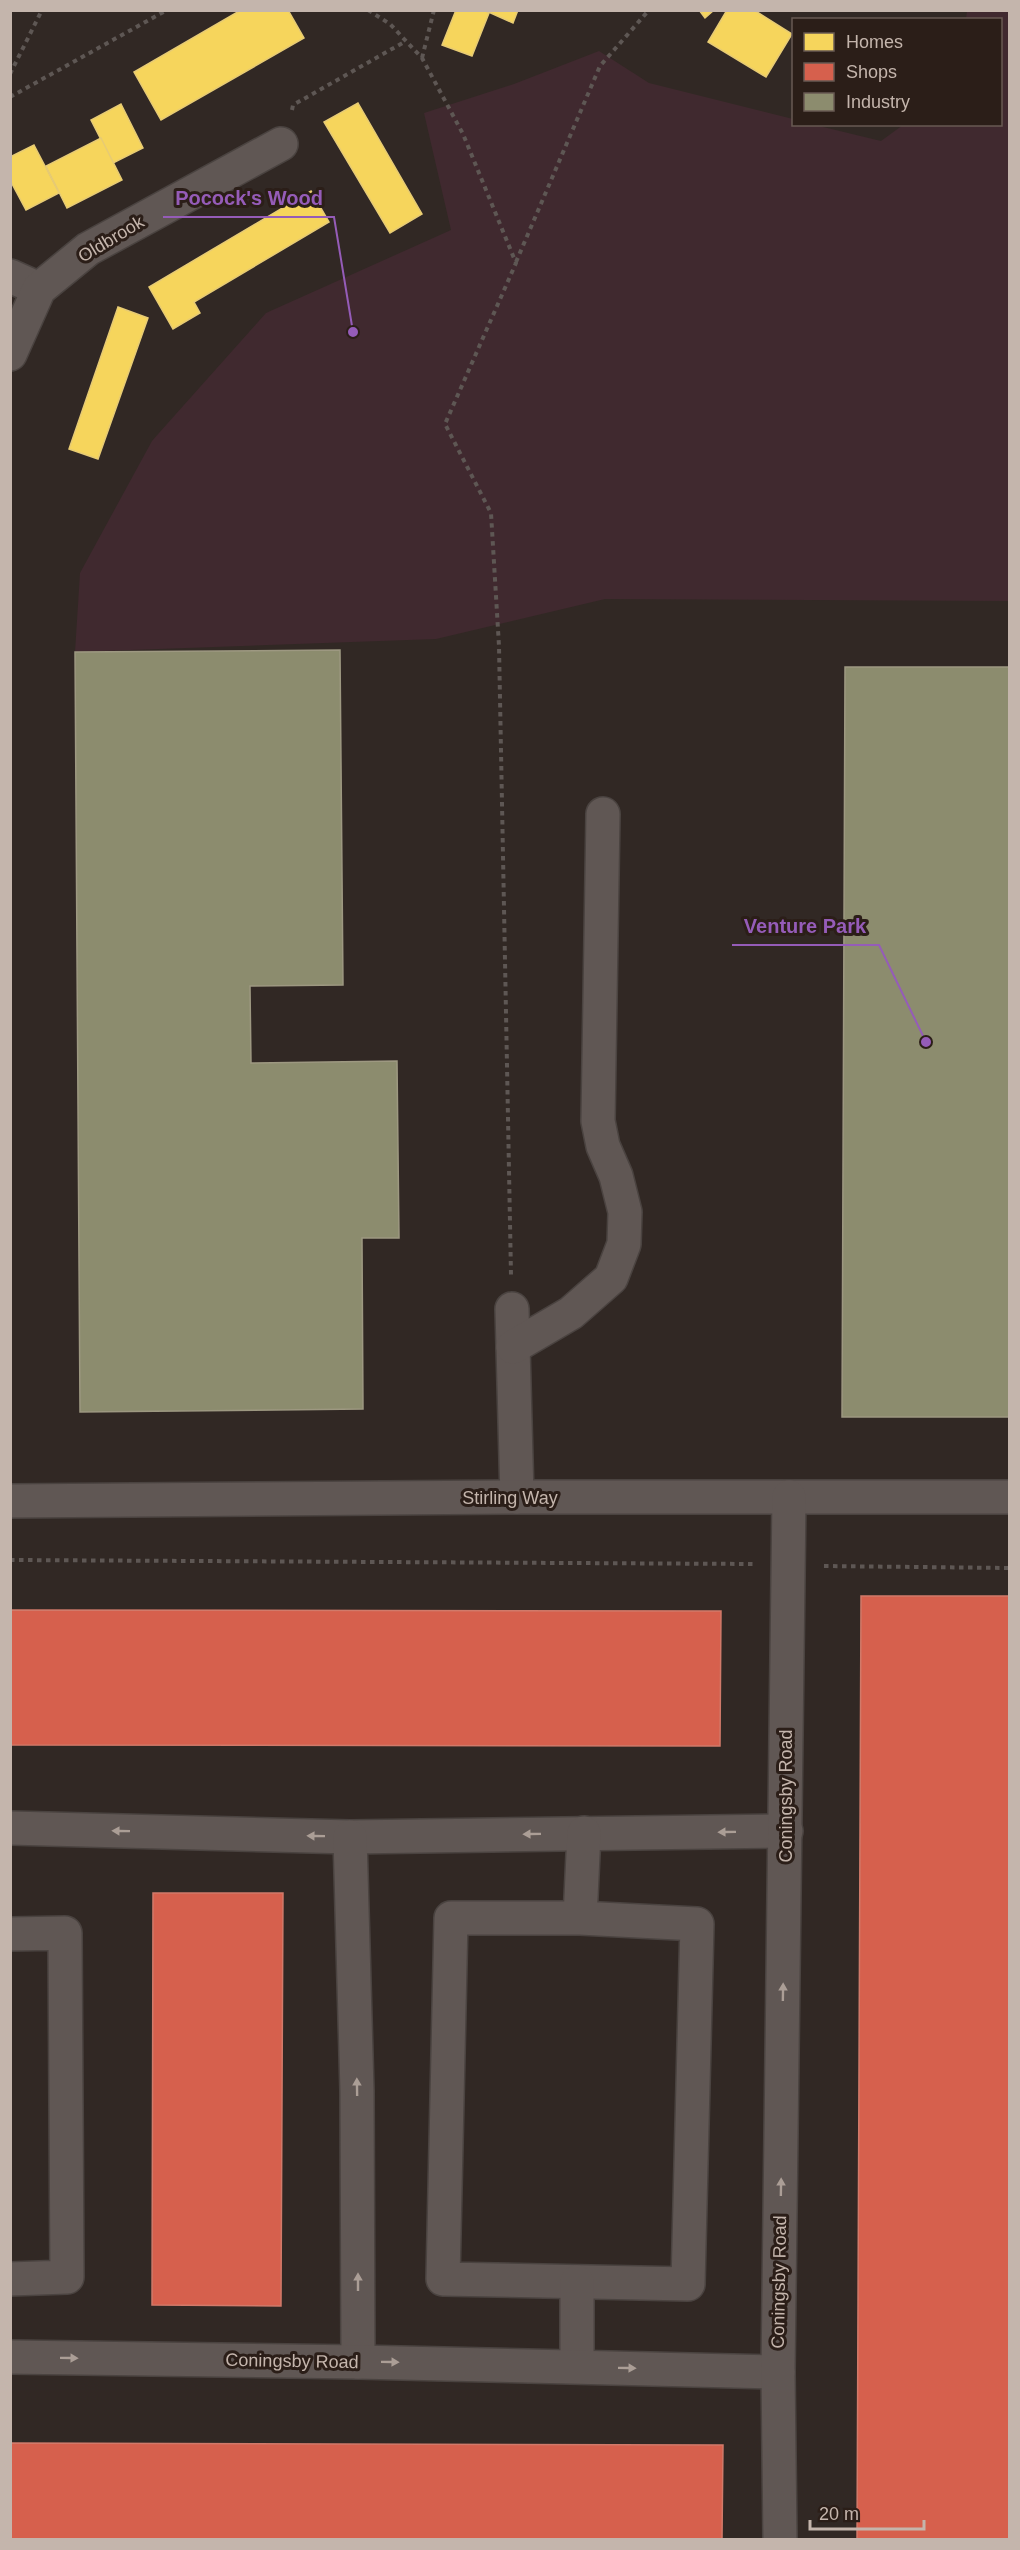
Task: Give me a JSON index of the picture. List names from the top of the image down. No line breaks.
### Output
{"streets":{"street":["Oldbrook","Stirling Way","Coningsby Road"]},"crossings":[["Stirling Way","Coningsby Road"]],"places":["Pocock's Wood","Venture Park"],"legend":["Homes","Shops","Industry"],"scale_bar":"20 m"}
